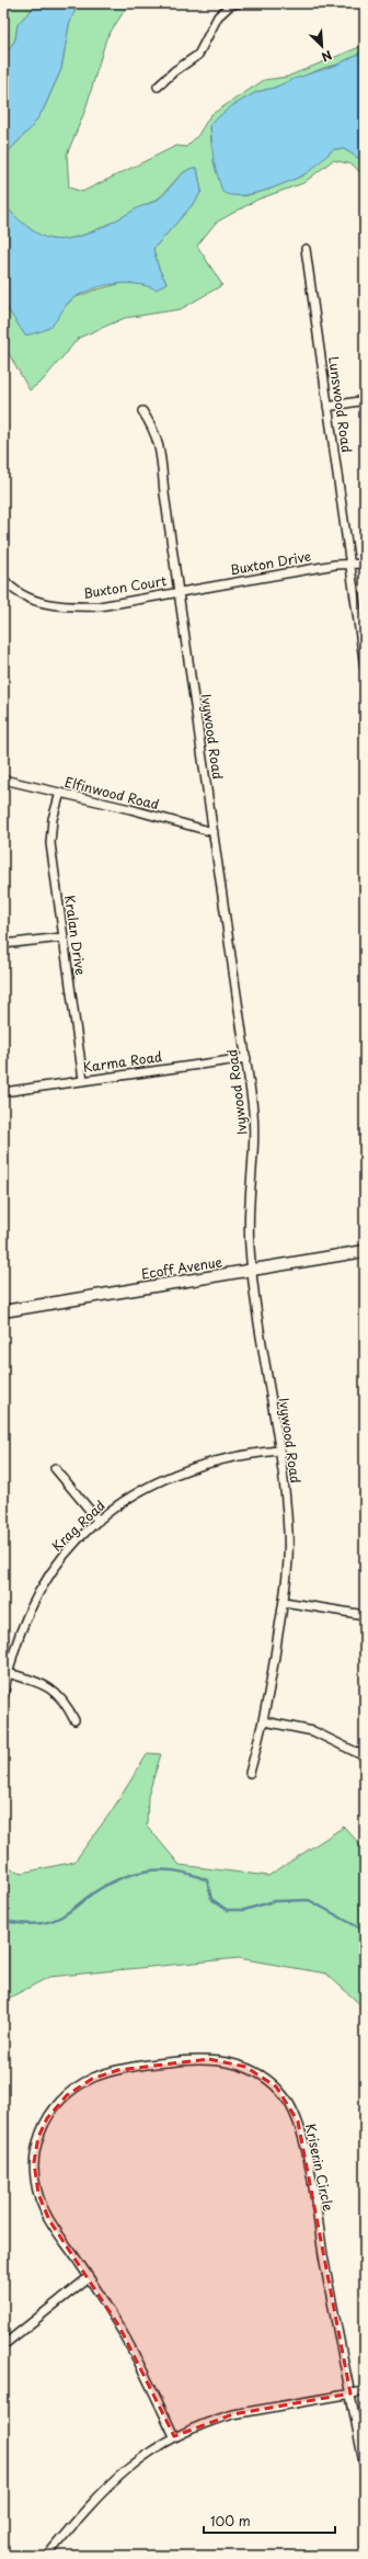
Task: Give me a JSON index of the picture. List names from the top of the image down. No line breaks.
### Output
{"streets":{"street":["Lunswood Road","Buxton Drive","Buxton Court","Ivywood Road","Elfinwood Road","Kralan Drive","Karma Road","Ecoff Avenue","Krag Road","Kriserin Circle"]},"crossings":[["Lunswood Road","Buxton Drive"],["Buxton Drive","Buxton Court"],["Buxton Drive","Ivywood Road"],["Buxton Court","Ivywood Road"],["Ivywood Road","Elfinwood Road"],["Ivywood Road","Karma Road"],["Ivywood Road","Ecoff Avenue"],["Ivywood Road","Krag Road"],["Elfinwood Road","Kralan Drive"],["Kralan Drive","Karma Road"]],"scale_bar":"100 m","north":"bottom right"}
